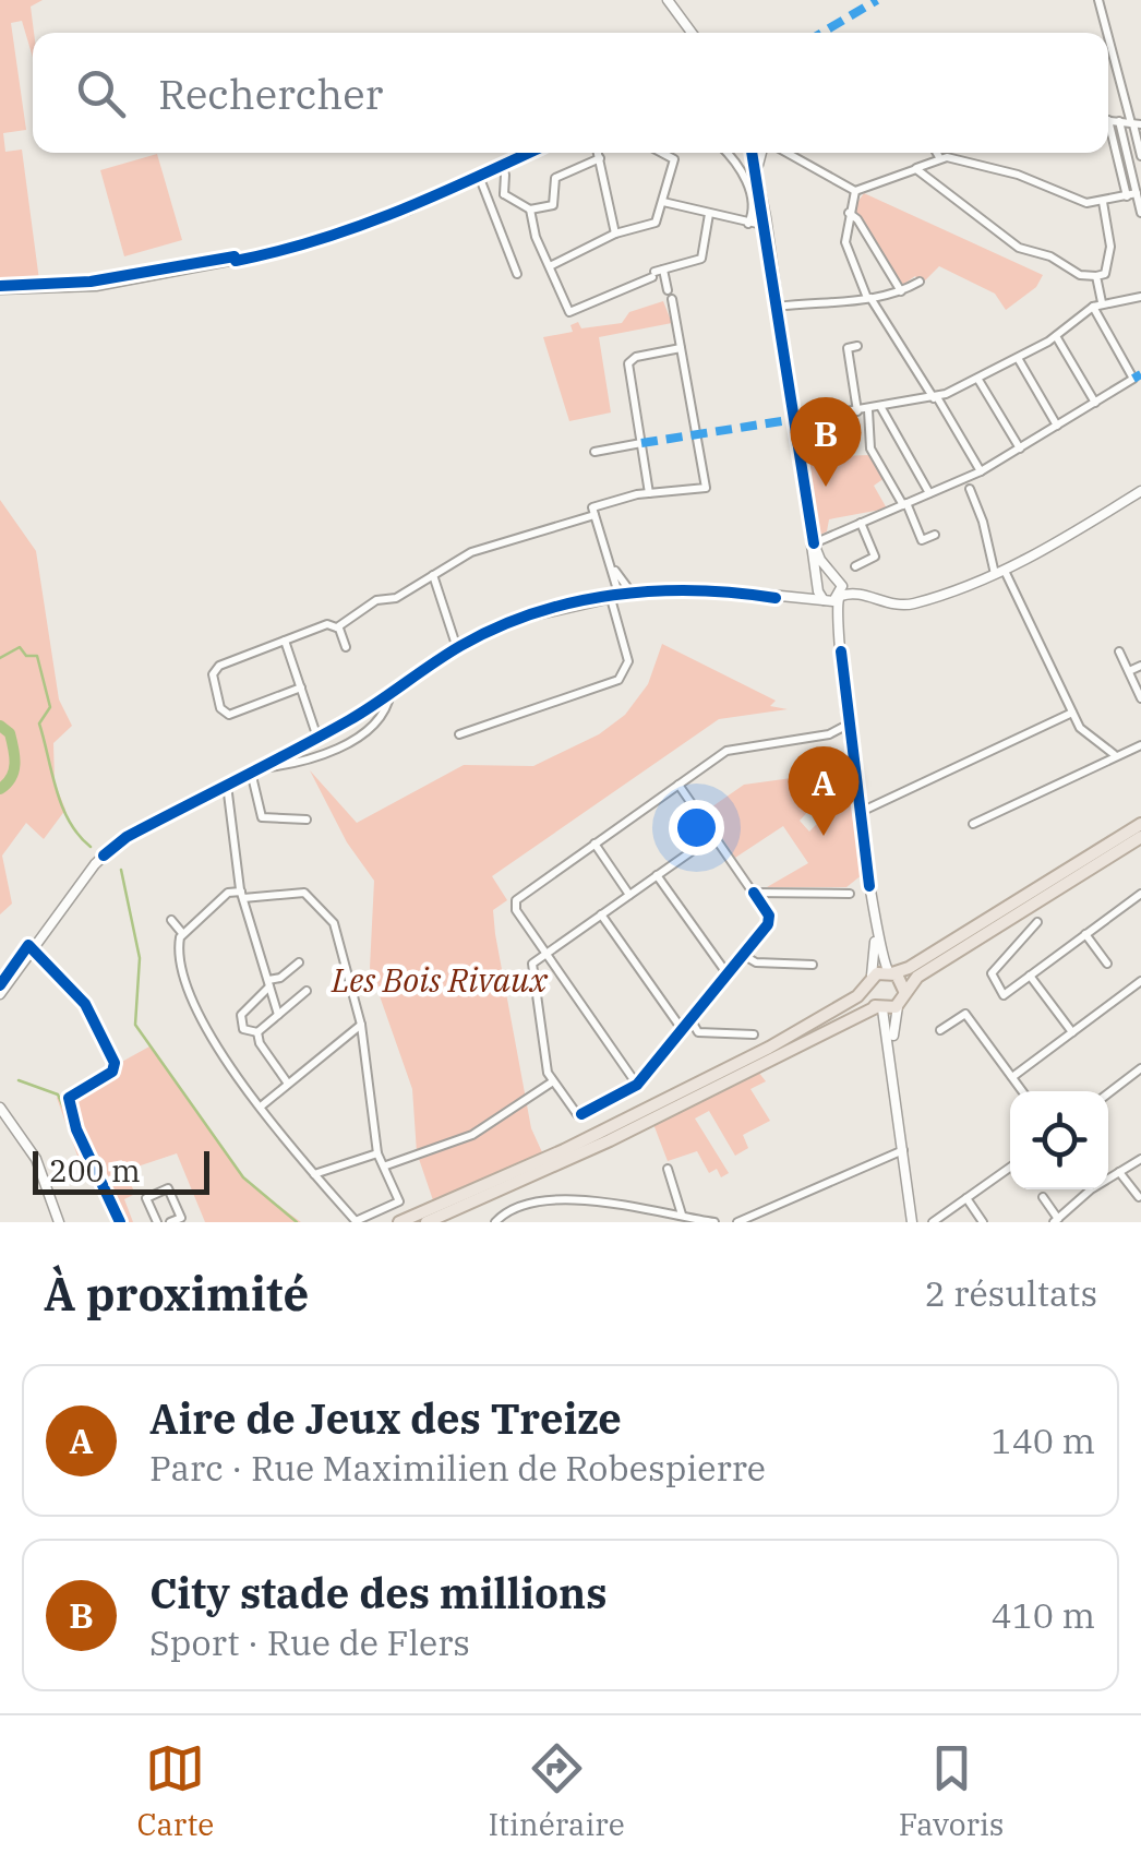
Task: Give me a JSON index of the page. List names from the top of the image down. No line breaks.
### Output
{"parks":["Les Bois Rivaux"],"scale_bar":"200 m","page":{"search":"Rechercher","pins":["B","A"],"scale":"200 m","heading":["À proximité","2 résultats"],"list":[{"mark":"A","name":"Aire de Jeux des Treize","note":"Parc · Rue Maximilien de Robespierre","value":"140 m"},{"mark":"B","name":"City stade des millions","note":"Sport · Rue de Flers","value":"410 m"}],"nav":["Carte","Itinéraire","Favoris"]}}
